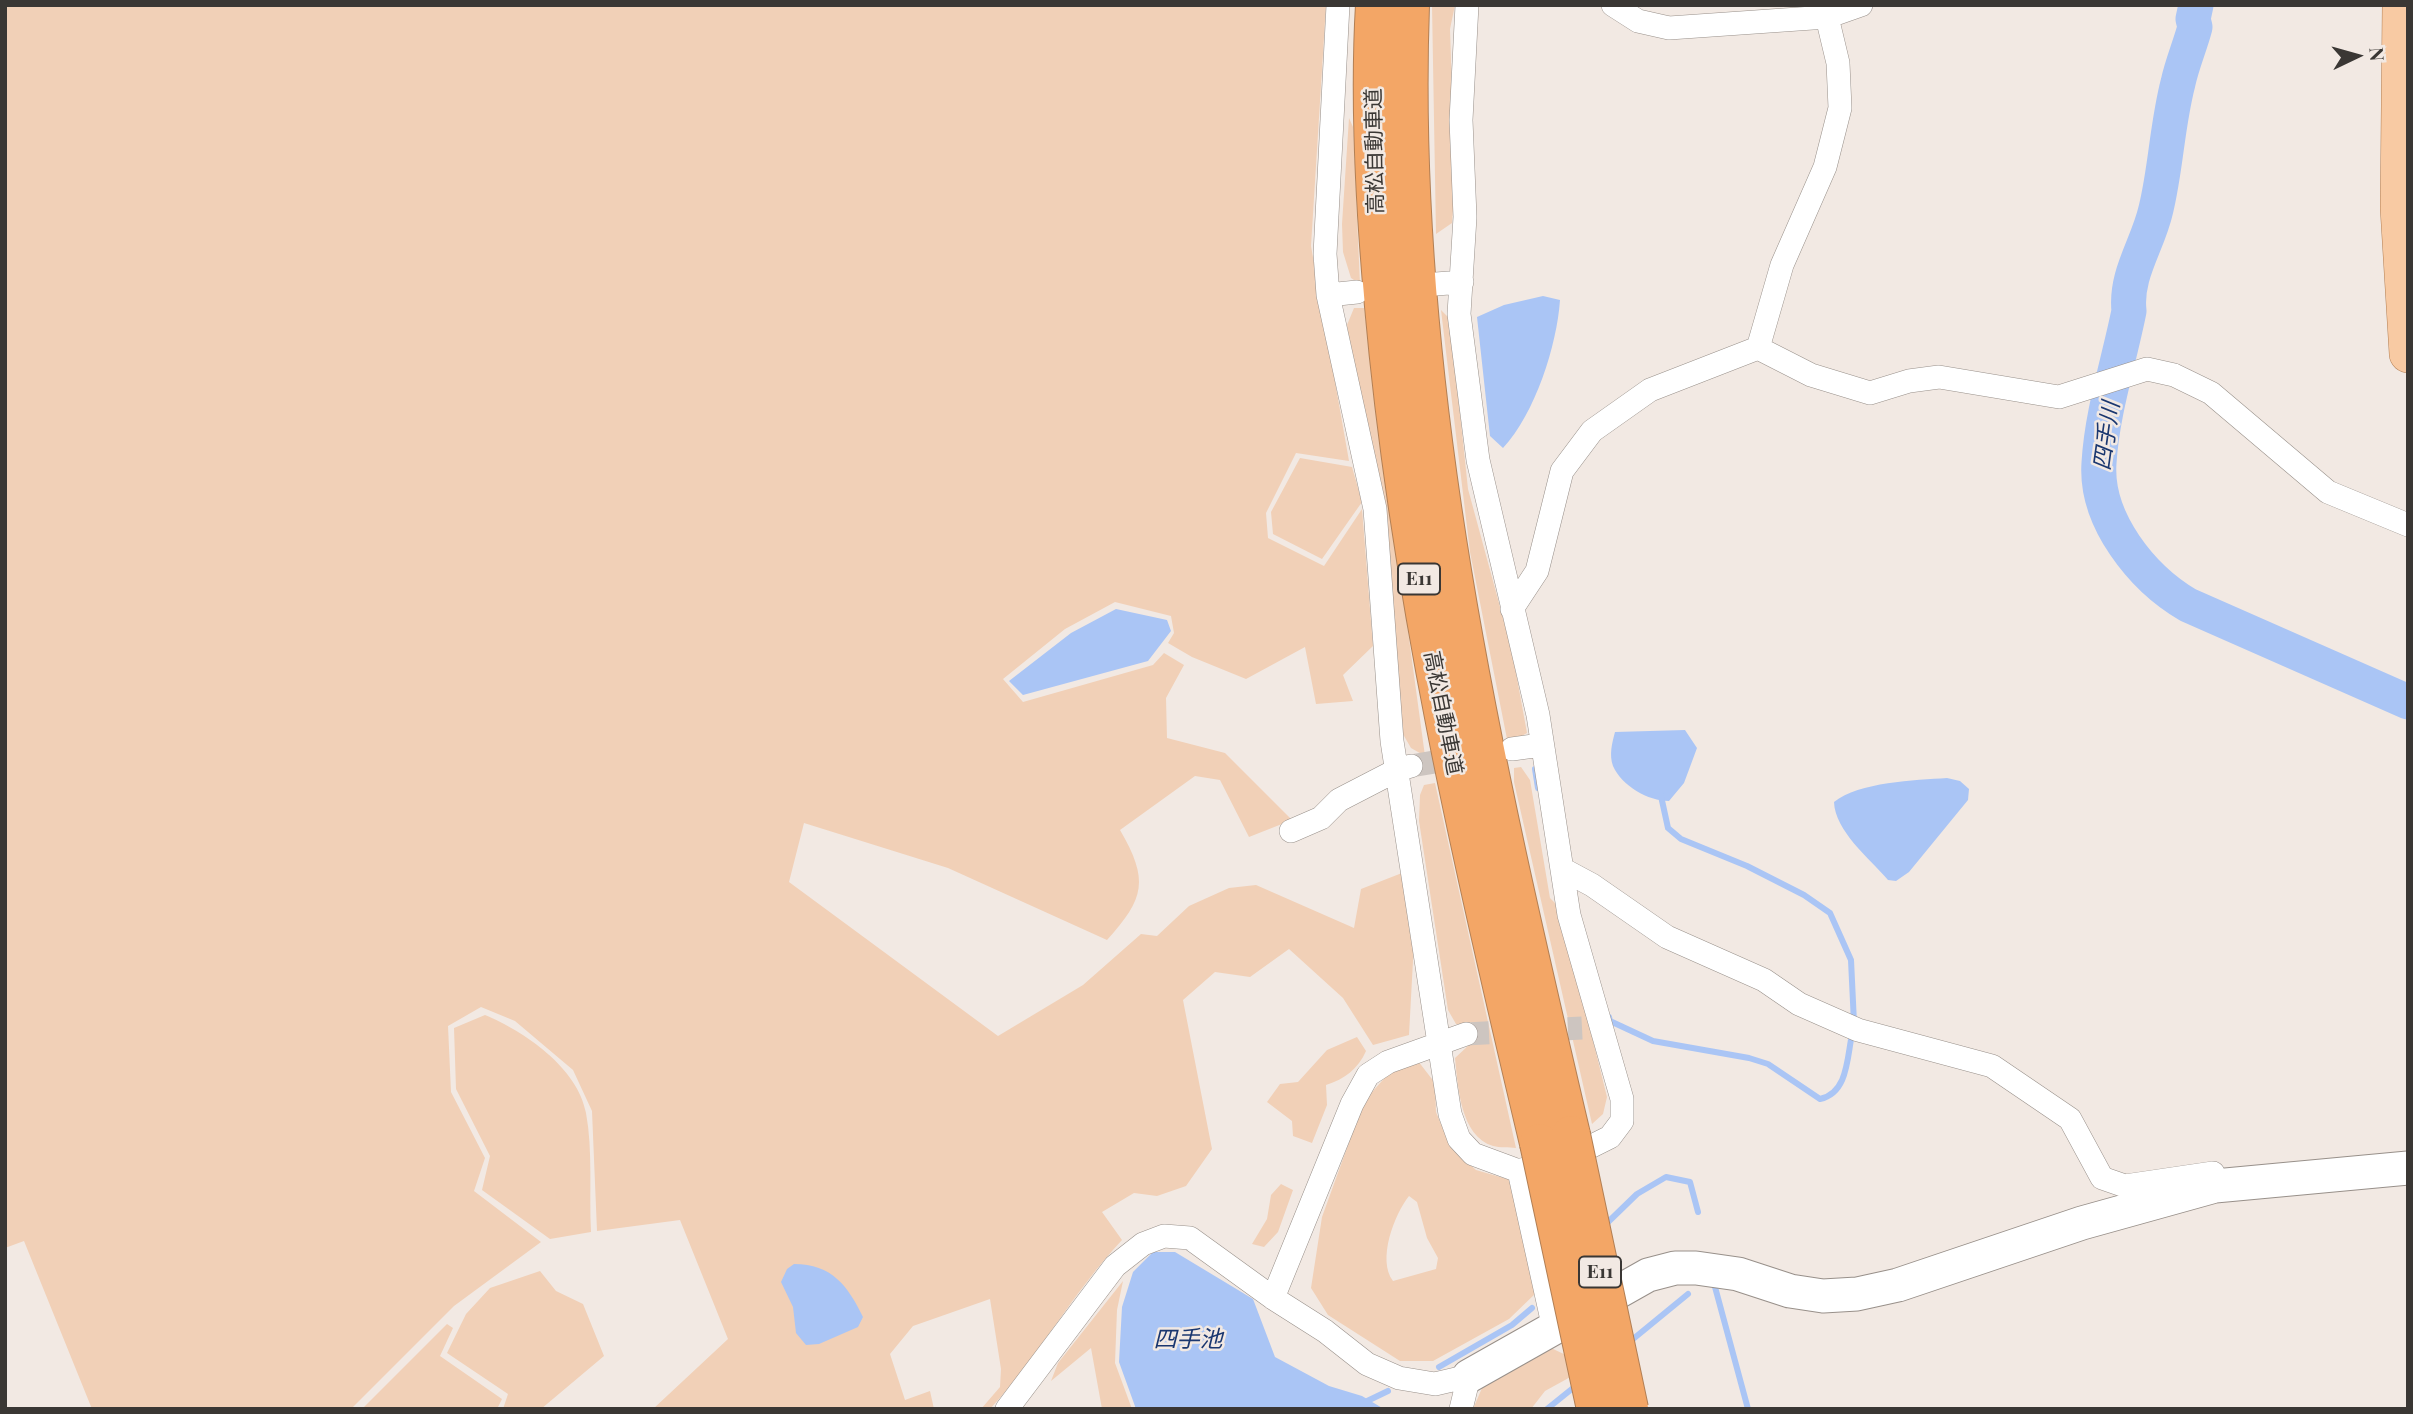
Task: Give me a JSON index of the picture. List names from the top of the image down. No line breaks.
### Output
{"streets":{"highway":["高松自動車道","E11"]},"water":["四手川","四手池"],"north":"right"}
